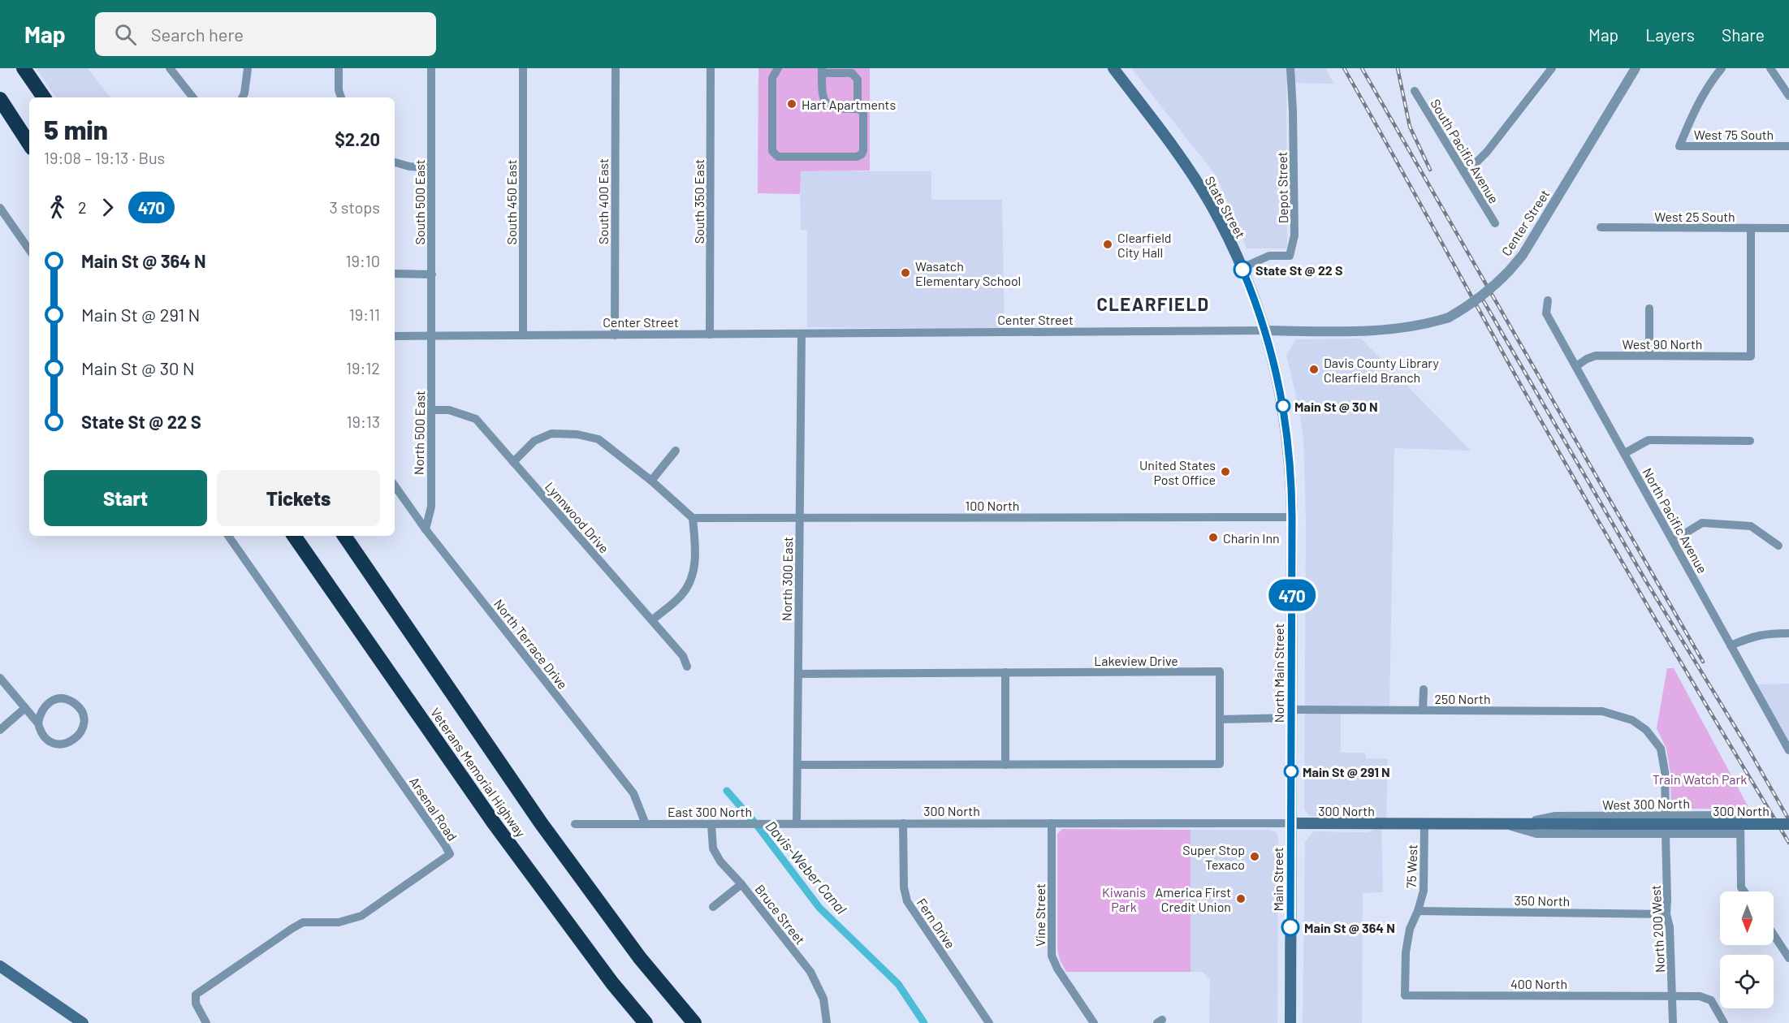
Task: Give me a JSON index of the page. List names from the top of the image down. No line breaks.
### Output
{"streets":{"highway":["Veterans Memorial Highway"],"main road":["State Street","North Main Street","300 North","Main Street"],"street":["West 75 South","South Pacific Avenue","Depot Street","South 400 East","South 350 East","South 500 East","South 450 East","West 25 South","Center Street","West 90 North","North 500 East","100 North","Lynnwood Drive","North Pacific Avenue","North 300 East","North Terrace Drive","Lakeview Drive","250 North","West 300 North","Arsenal Road","East 300 North","75 West","350 North","Bruce Street","Vine Street","Fern Drive","North 200 West","400 North"]},"crossings":[["Depot Street","State Street"],["South 400 East","Center Street"],["South 350 East","Center Street"],["South 500 East","Center Street"],["South 500 East","North 500 East"],["South 450 East","Center Street"],["State Street","Center Street"],["State Street","North Main Street"],["West 25 South","West 90 North"],["Center Street","North 500 East"],["Center Street","North 300 East"],["West 90 North","North Pacific Avenue"],["North 500 East","Lynnwood Drive"],["North 500 East","North Terrace Drive"],["100 North","North 300 East"],["100 North","North Main Street"],["North 300 East","Lakeview Drive"],["North 300 East","East 300 North"],["North Terrace Drive","East 300 North"],["North Main Street","250 North"],["North Main Street","300 North"],["North Main Street","Main Street"],["250 North","West 300 North"],["West 300 North","300 North"],["300 North","East 300 North"],["300 North","75 West"],["300 North","Main Street"],["300 North","Vine Street"],["300 North","Fern Drive"],["East 300 North","Bruce Street"],["East 300 North","Fern Drive"],["75 West","350 North"],["75 West","400 North"],["350 North","North 200 West"],["North 200 West","400 North"]],"districts":["CLEARFIELD"],"water":["Davis-Weber Canal"],"parks":["Train Watch Park","Kiwanis Park"],"places":["Hart Apartments","Clearfield City Hall","State St @ 22 S","Wasatch Elementary School","Davis County Library Clearfield Branch","Main St @ 30 N","United States Post Office","Charin Inn","Main St @ 291 N","Super Stop Texaco","America First Credit Union","Main St @ 364 N"],"lines":["bus line 470"],"north":"bottom","page":{"header":"Map","search":"Search here","nav":["Map","Layers","Share"],"on_map":"470","heading":["5 min","19:08 – 19:13 · Bus","$2.20"],"legs":["2","470","3 stops"],"list":[{"name":"Main St @ 364 N","value":"19:10"},{"name":"Main St @ 291 N","value":"19:11"},{"name":"Main St @ 30 N","value":"19:12"},{"name":"State St @ 22 S","value":"19:13"}],"buttons":["Start","Tickets"]}}
